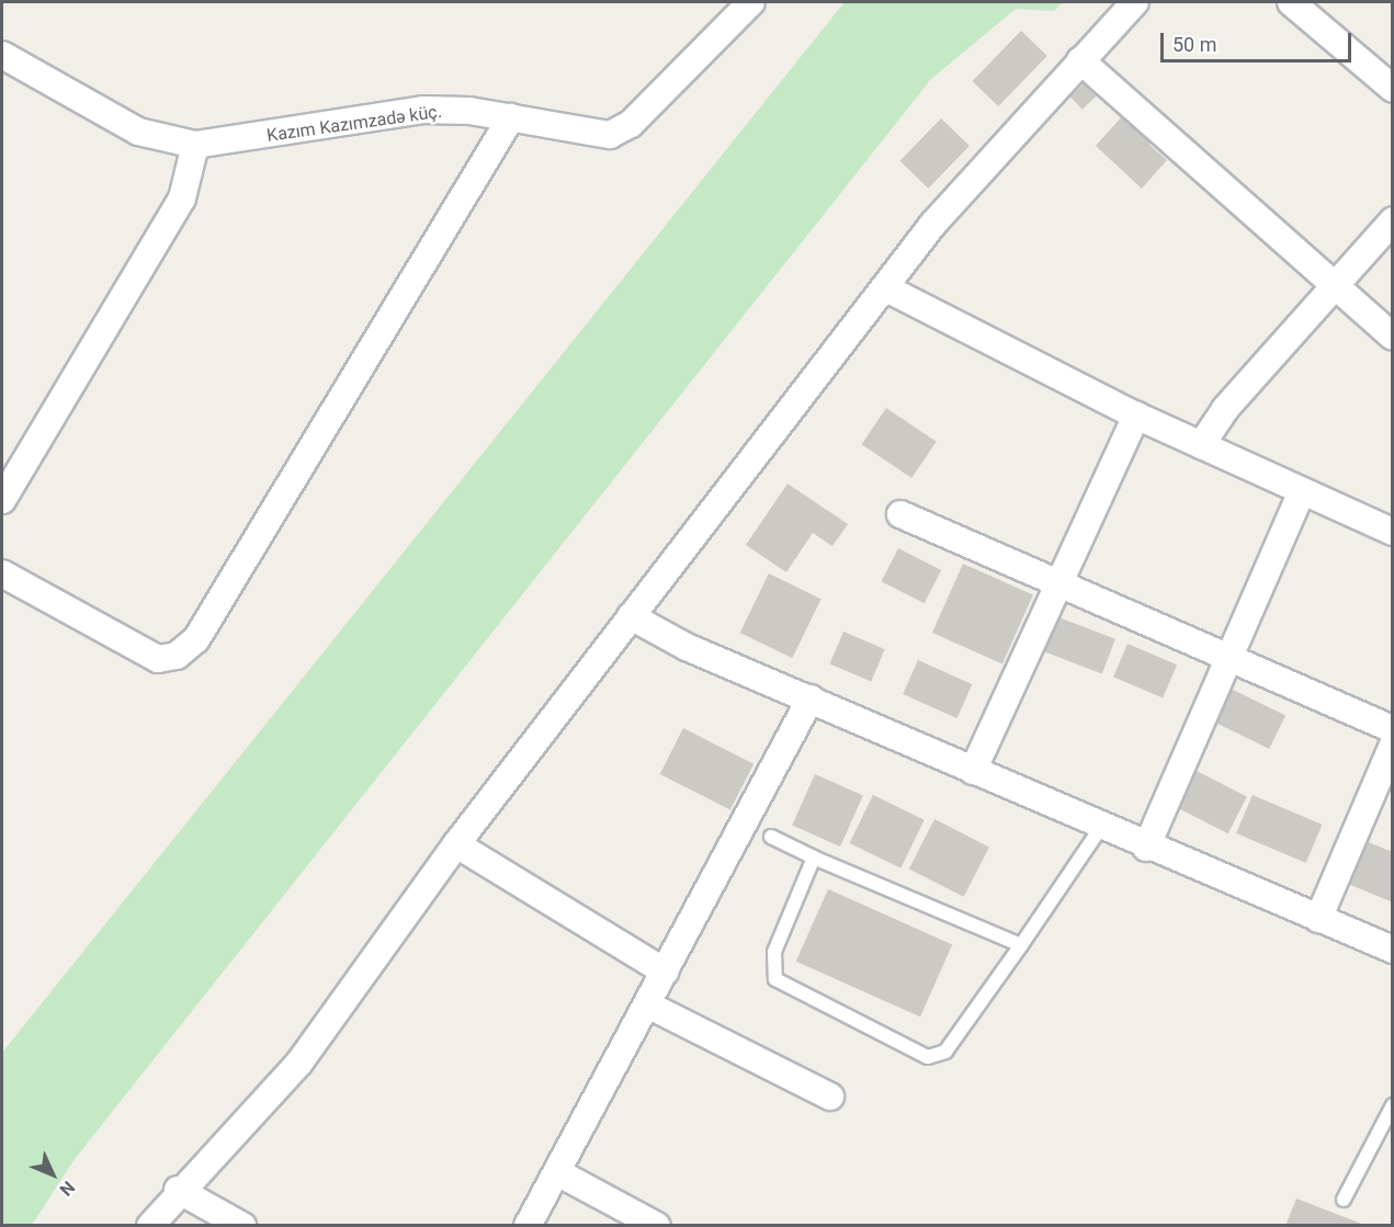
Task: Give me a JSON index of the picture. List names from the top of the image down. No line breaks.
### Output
{"streets":{"street":["Kazım Kazımzadə küç."]},"scale_bar":"50 m","north":"bottom right"}
